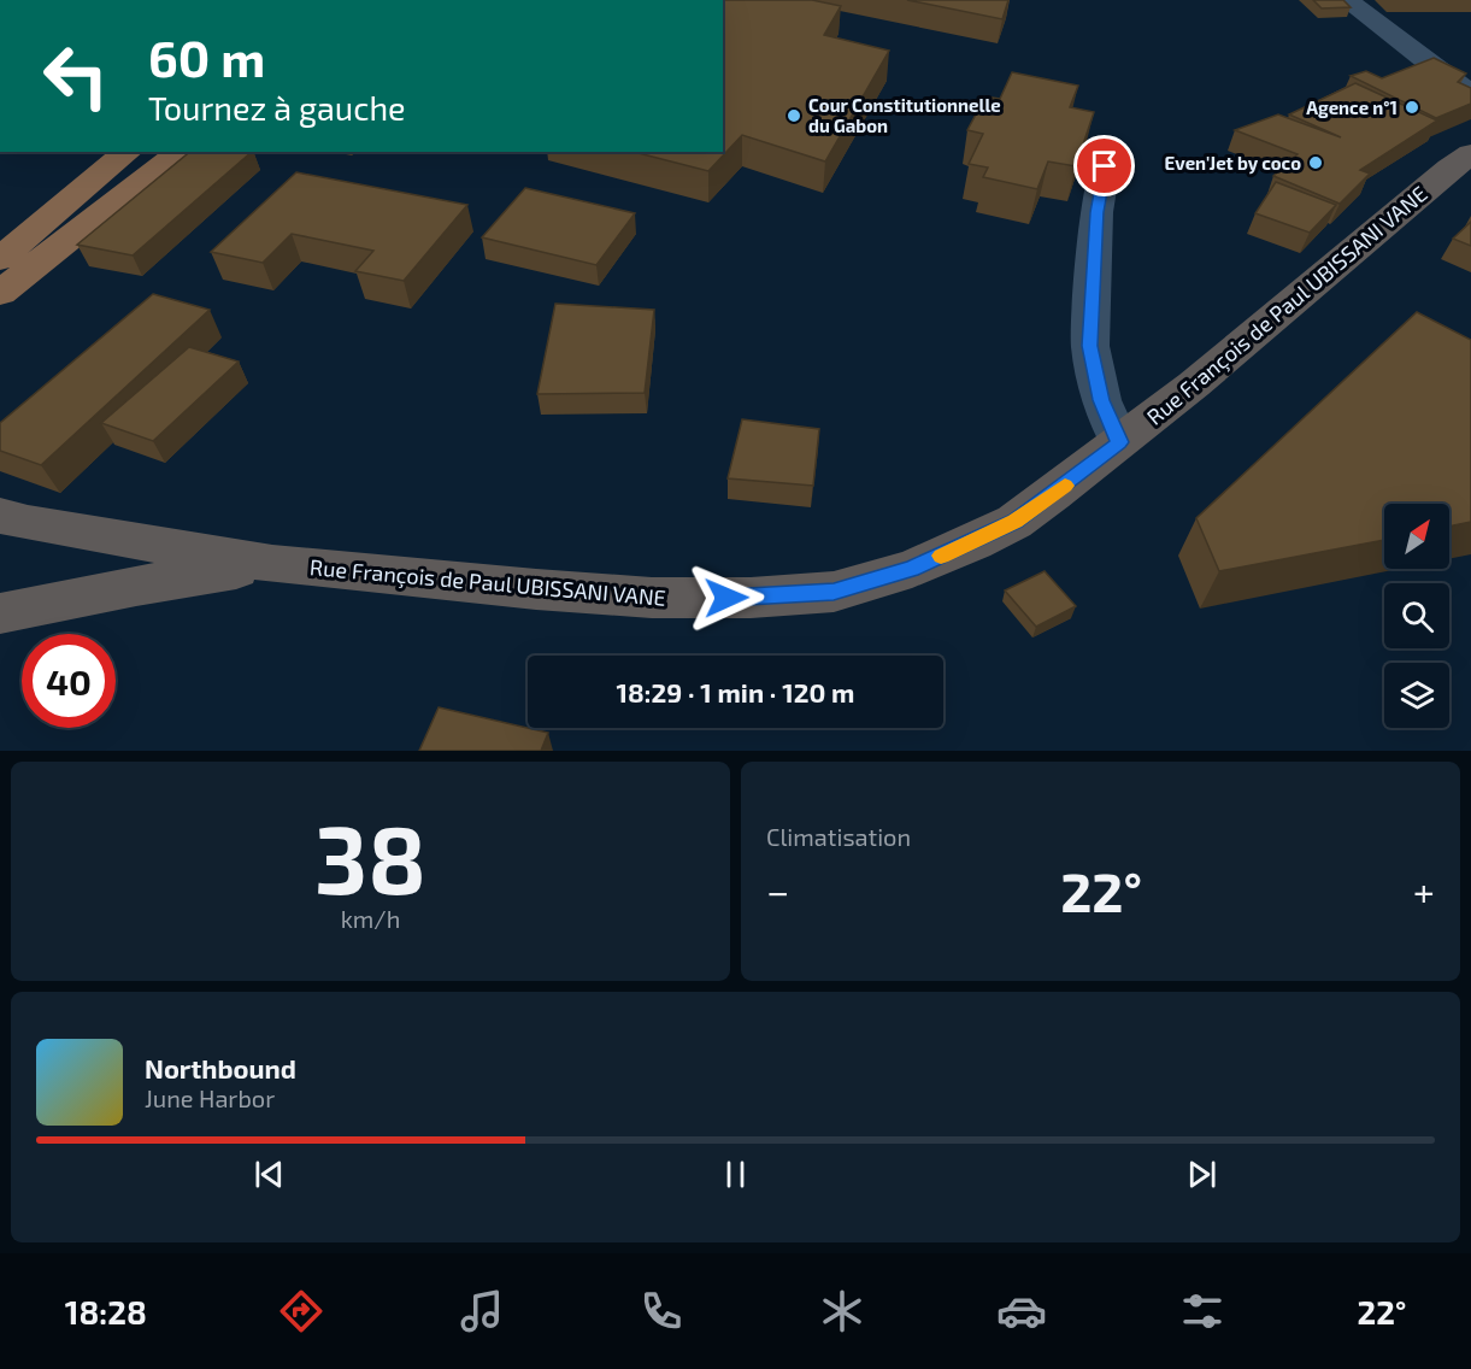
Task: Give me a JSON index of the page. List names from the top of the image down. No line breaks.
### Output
{"streets":{"street":["Rue François de Paul UBISSANI VANE"]},"places":["Agence n°1","Cour Constitutionnelle du Gabon","Even'Jet by coco"],"north":"top right","page":{"turn":["60 m","Tournez à gauche"],"limit":"40","trip":"18:29 · 1 min · 120 m","tile":[["38","km/h"],"Climatisation"],"heat":["−","22°","+"],"song":["Northbound","June Harbor"],"tabs":["18:28","22°"]}}
